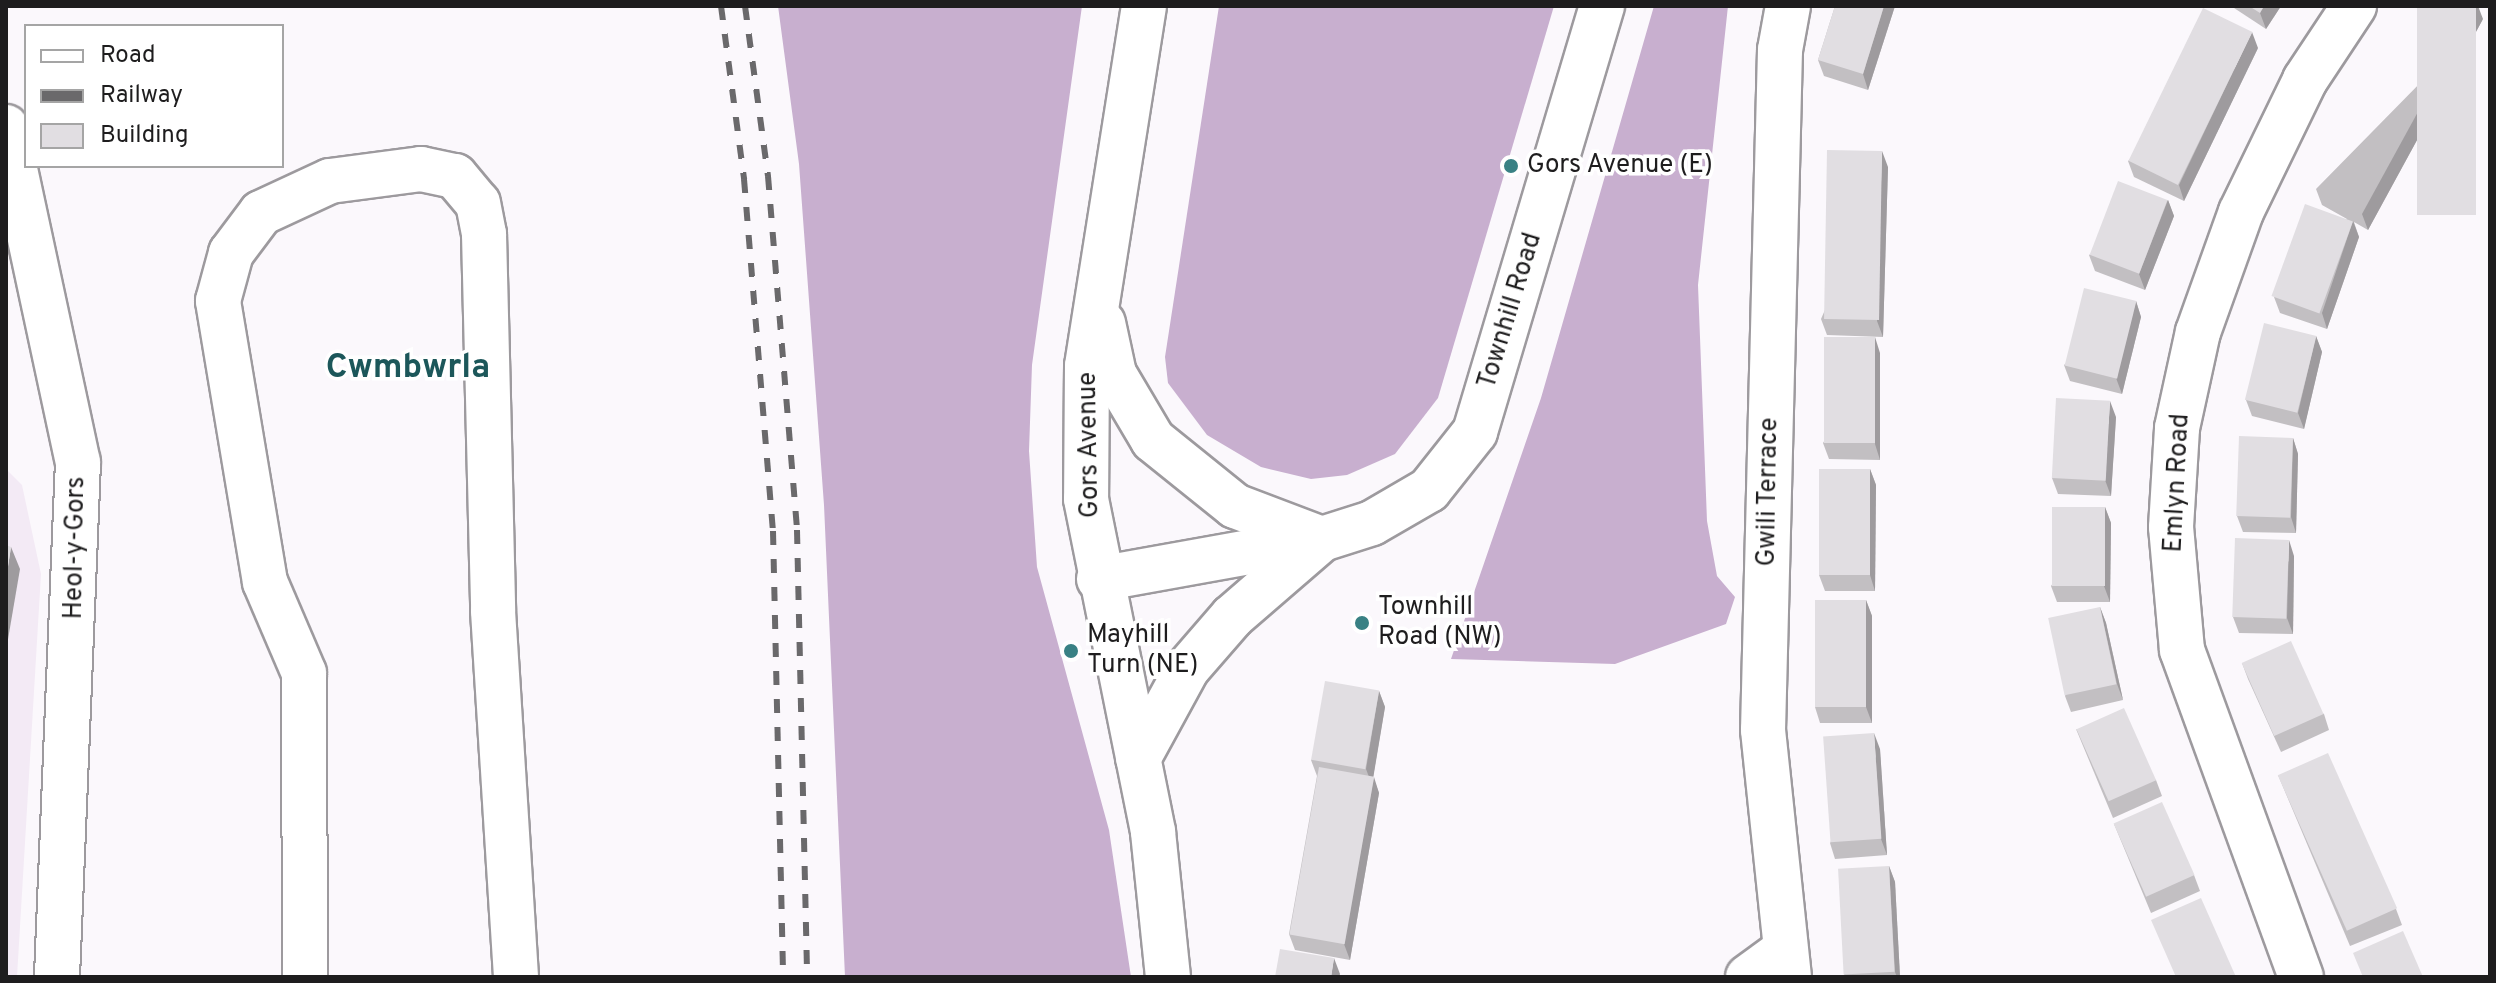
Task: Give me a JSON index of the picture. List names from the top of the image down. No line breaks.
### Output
{"streets":{"street":["Townhill Road","Gors Avenue","Emlyn Road","Gwili Terrace","Heol-y-Gors"]},"crossings":[["Townhill Road","Gors Avenue"]],"districts":["Cwmbwrla"],"places":["Gors Avenue (E)","Townhill Road (NW)","Mayhill Turn (NE)"],"legend":["Road","Railway","Building"]}
